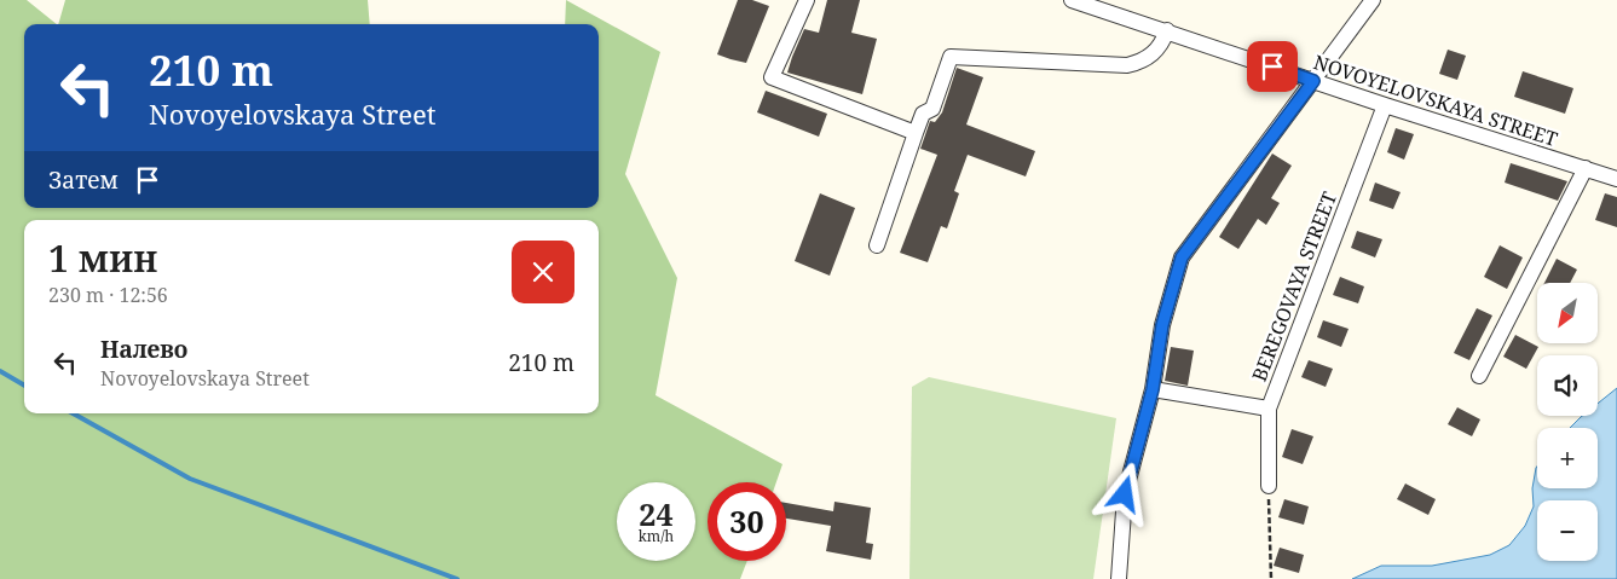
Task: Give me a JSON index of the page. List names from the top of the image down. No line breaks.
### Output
{"streets":{"street":["NOVOYELOVSKAYA STREET","BEREGOVAYA STREET"]},"crossings":[["NOVOYELOVSKAYA STREET","BEREGOVAYA STREET"]],"north":"bottom left","page":{"turn":["210 m","Novoyelovskaya Street"],"then":"Затем","heading":["1 мин","230 m · 12:56"],"map_buttons":["+","−"],"list":[{"name":"Налево","note":"Novoyelovskaya Street","value":"210 m"}],"speed":"24 km/h","limit":"30"}}
